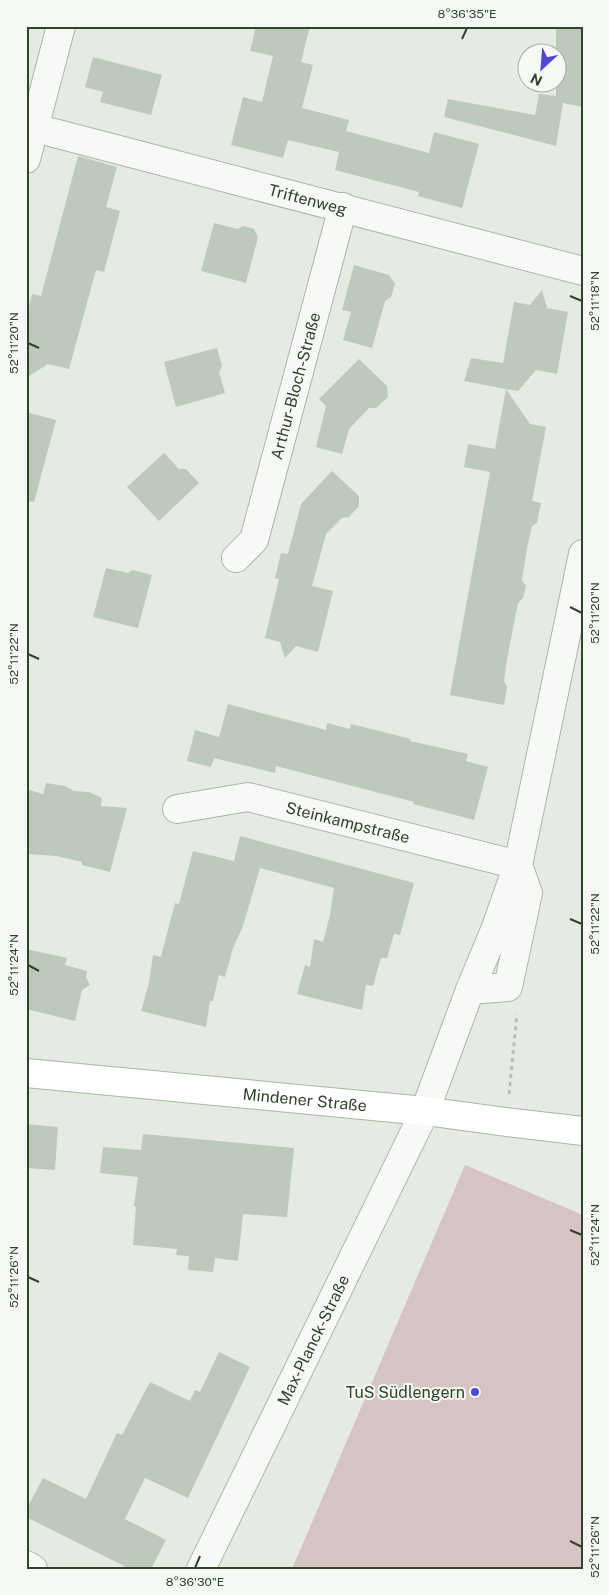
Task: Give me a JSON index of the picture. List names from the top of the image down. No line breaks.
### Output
{"streets":{"main road":["Mindener Straße"],"street":["Triftenweg","Arthur-Bloch-Straße","Steinkampstraße","Max-Planck-Straße"]},"crossings":[["Triftenweg","Arthur-Bloch-Straße"],["Mindener Straße","Max-Planck-Straße"]],"places":["TuS Südlengern"],"north":"bottom left","coordinates":["8°36'35\"E","52°11'18\"N","52°11'20\"N","52°11'22\"N","52°11'24\"N","52°11'26\"N","8°36'30\"E"]}
